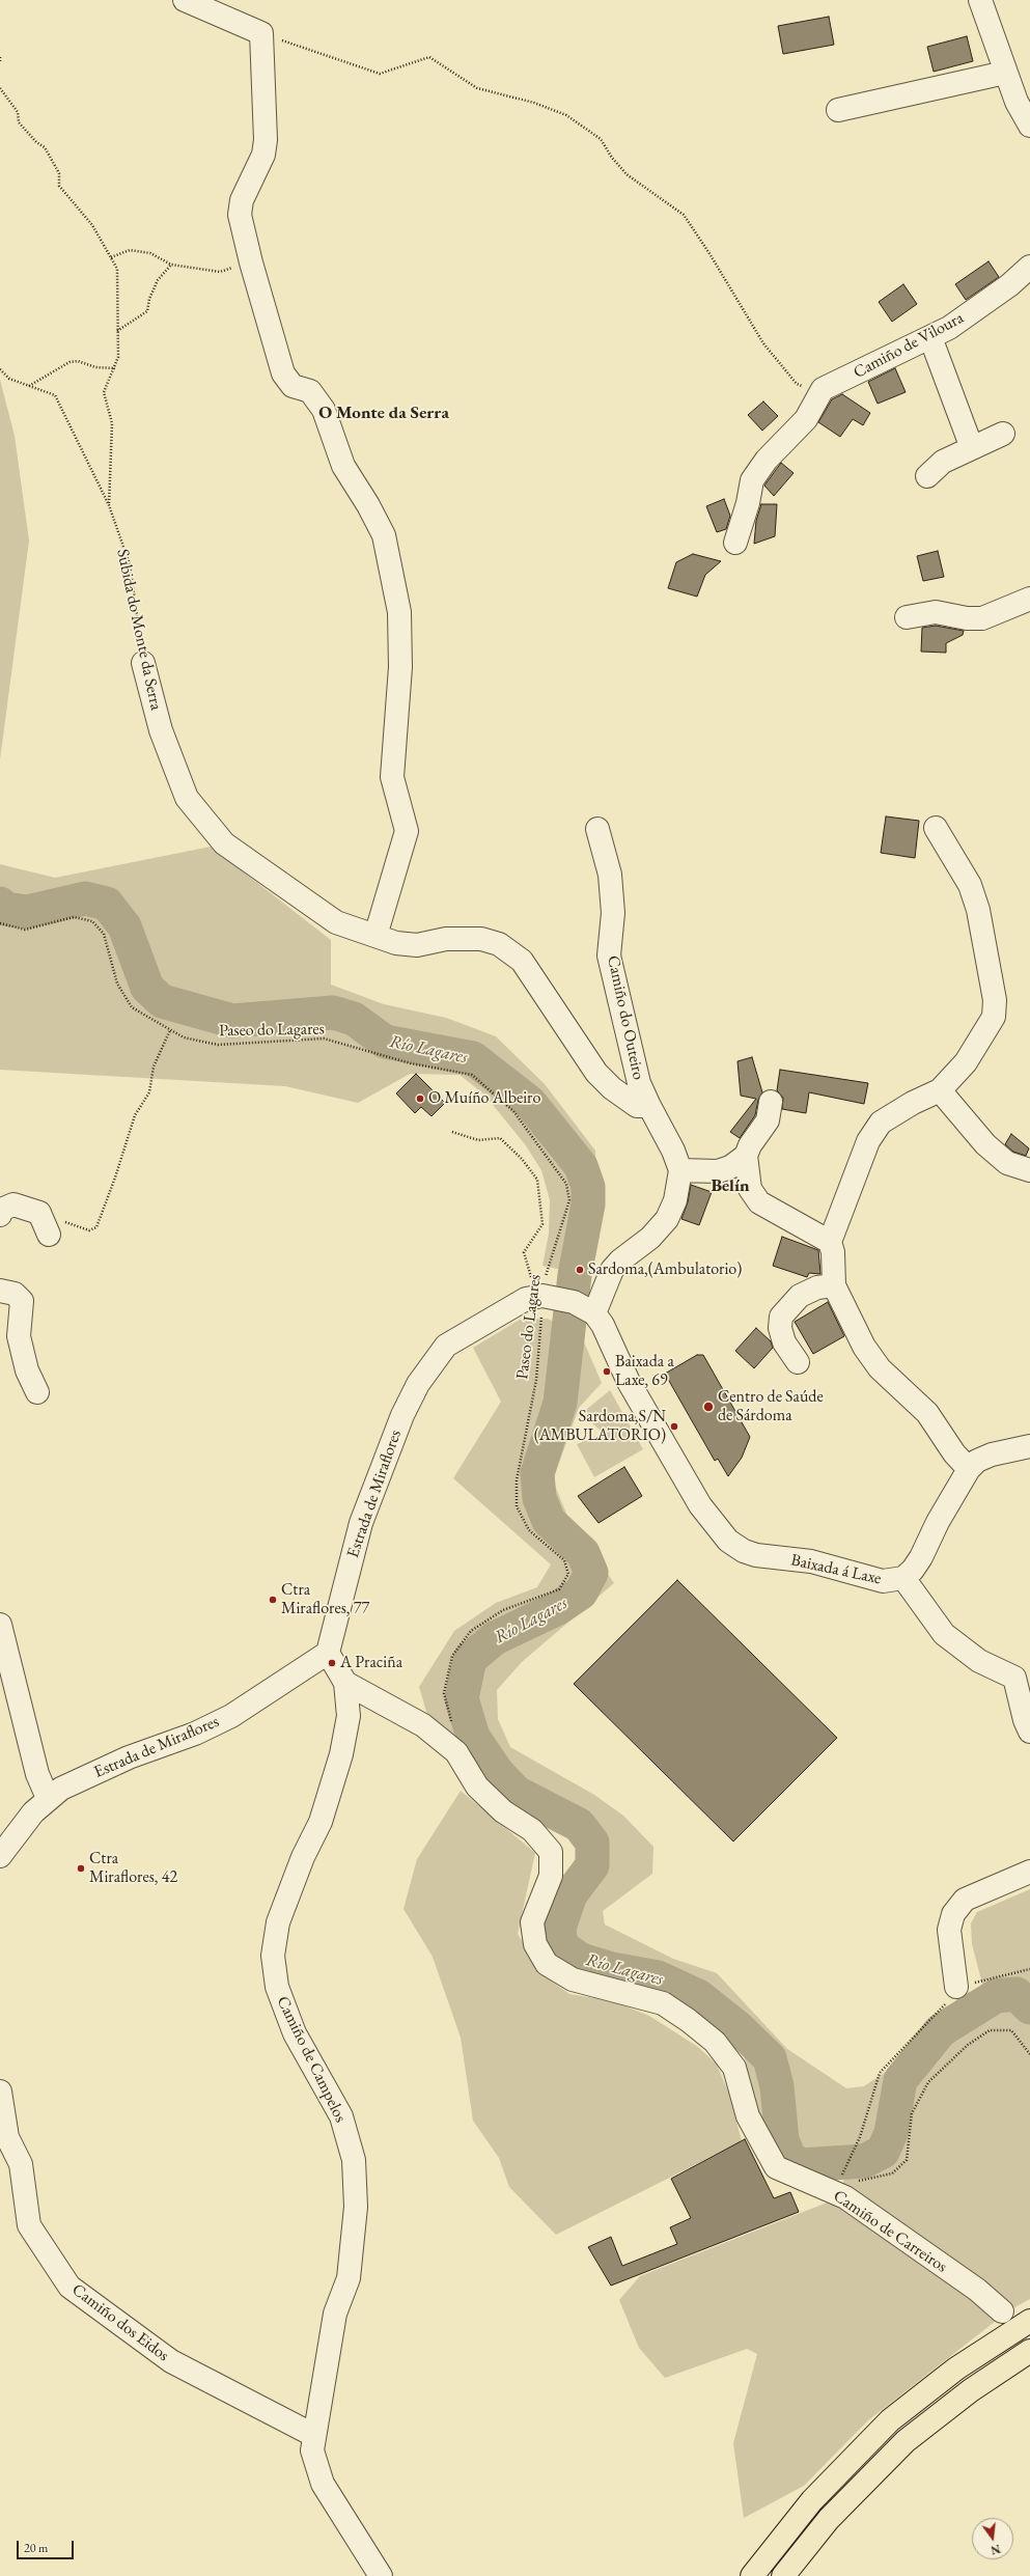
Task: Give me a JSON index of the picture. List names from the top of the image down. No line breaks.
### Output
{"streets":{"street":["Camiño de Viloura","Subida do Monte da Serra","Camiño do Outeiro","Estrada de Miraflores","Baixada á Laxe","Camiño de Campelos","Camiño de Carreiros","Camiño dos Eidos"],"path":["Paseo do Lagares"]},"crossings":[["Subida do Monte da Serra","Camiño do Outeiro"],["Paseo do Lagares","Estrada de Miraflores"],["Paseo do Lagares","Camiño de Carreiros"],["Camiño de Campelos","Camiño de Carreiros"],["Camiño de Campelos","Camiño dos Eidos"]],"districts":["O Monte da Serra","Belín"],"water":["Río Lagares"],"places":["O Muíño Albeiro","Sardoma,(Ambulatorio)","Baixada a Laxe, 69","Centro de Saúde de Sárdoma","Sardoma,S/N (AMBULATORIO)","Ctra Miraflores, 77","A Praciña","Ctra Miraflores, 42"],"scale_bar":"20 m","north":"bottom"}
